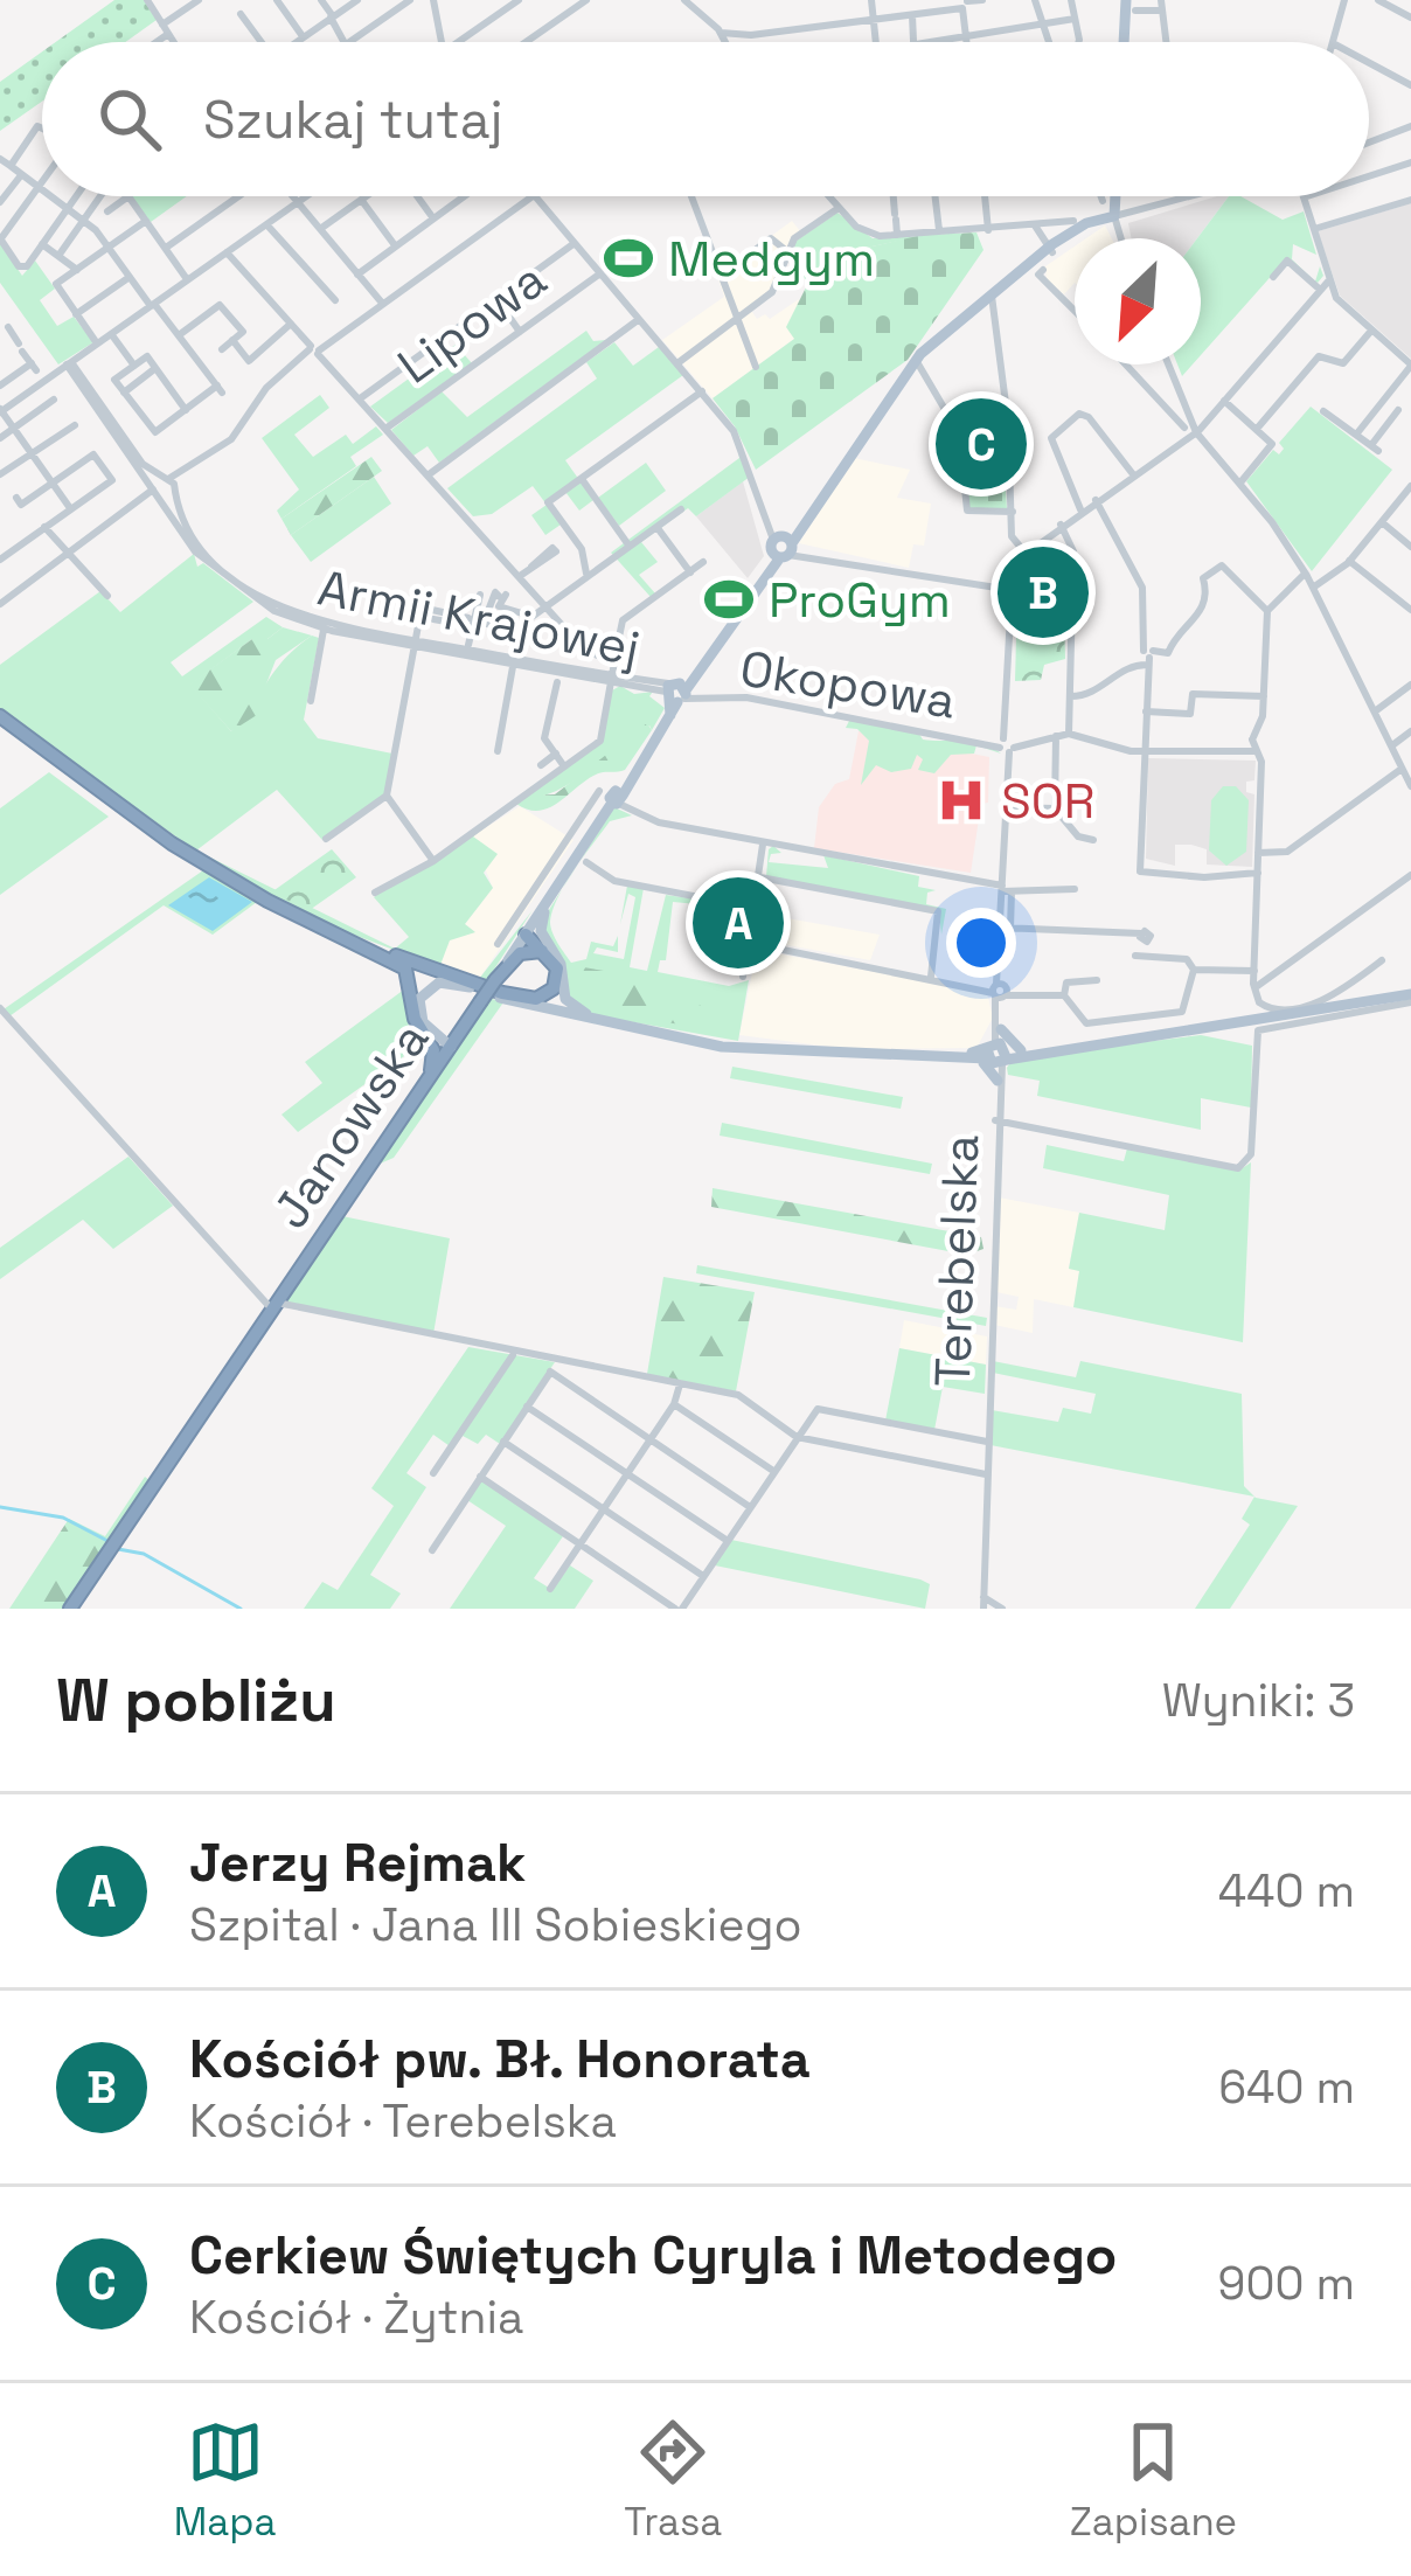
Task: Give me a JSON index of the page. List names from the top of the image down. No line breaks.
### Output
{"streets":{"highway":["Janowska"],"street":["Lipowa","Armii Krajowej","Okopowa","Terebelska"]},"crossings":[["Armii Krajowej","Okopowa"],["Armii Krajowej","Janowska"],["Okopowa","Janowska"],["Okopowa","Terebelska"]],"places":{"sports":["Medgym","ProGym"],"hospital":["SOR"]},"north":"bottom left","page":{"search":"Szukaj tutaj","pins":["C","B","A"],"heading":["W pobliżu","Wyniki: 3"],"list":[{"mark":"A","name":"Jerzy Rejmak","note":"Szpital · Jana III Sobieskiego","value":"440 m"},{"mark":"B","name":"Kościół pw. Bł. Honorata","note":"Kościół · Terebelska","value":"640 m"},{"mark":"C","name":"Cerkiew Świętych Cyryla i Metodego","note":"Kościół · Żytnia","value":"900 m"}],"nav":["Mapa","Trasa","Zapisane"]}}
